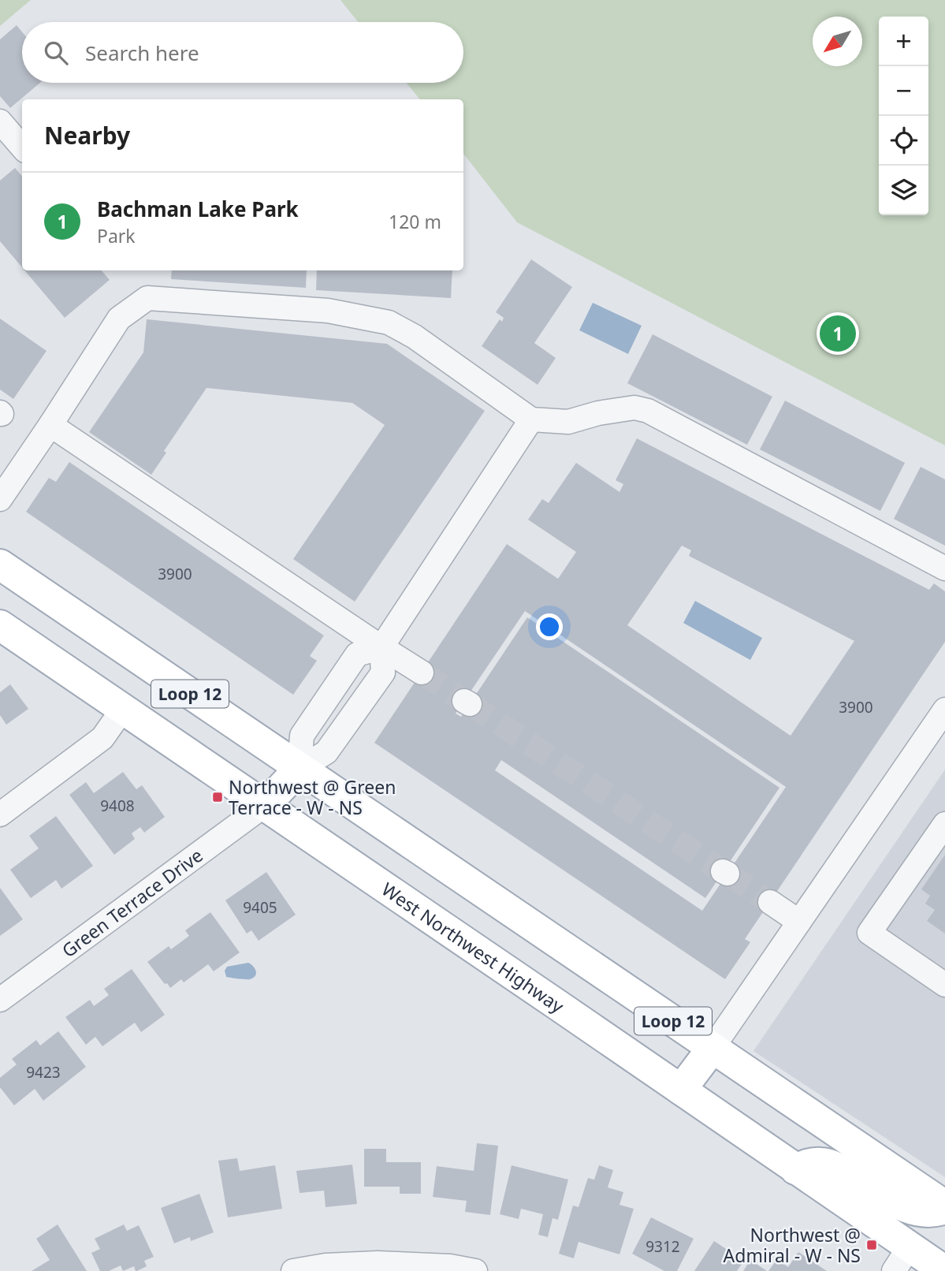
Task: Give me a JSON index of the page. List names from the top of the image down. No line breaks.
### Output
{"streets":{"main road":["Loop 12","West Northwest Highway"],"street":["Green Terrace Drive"]},"crossings":[["Green Terrace Drive","West Northwest Highway"]],"places":{"transit":["Northwest @ Green Terrace - W - NS","Northwest @ Admiral - W - NS"]},"house_numbers":["3900","3900","9408","9405","9423","9312"],"north":"bottom left","page":{"map_buttons":["+","−"],"search":"Search here","heading":"Nearby","list":[{"mark":"1","name":"Bachman Lake Park","note":"Park","value":"120 m"}],"pins":"1"}}
